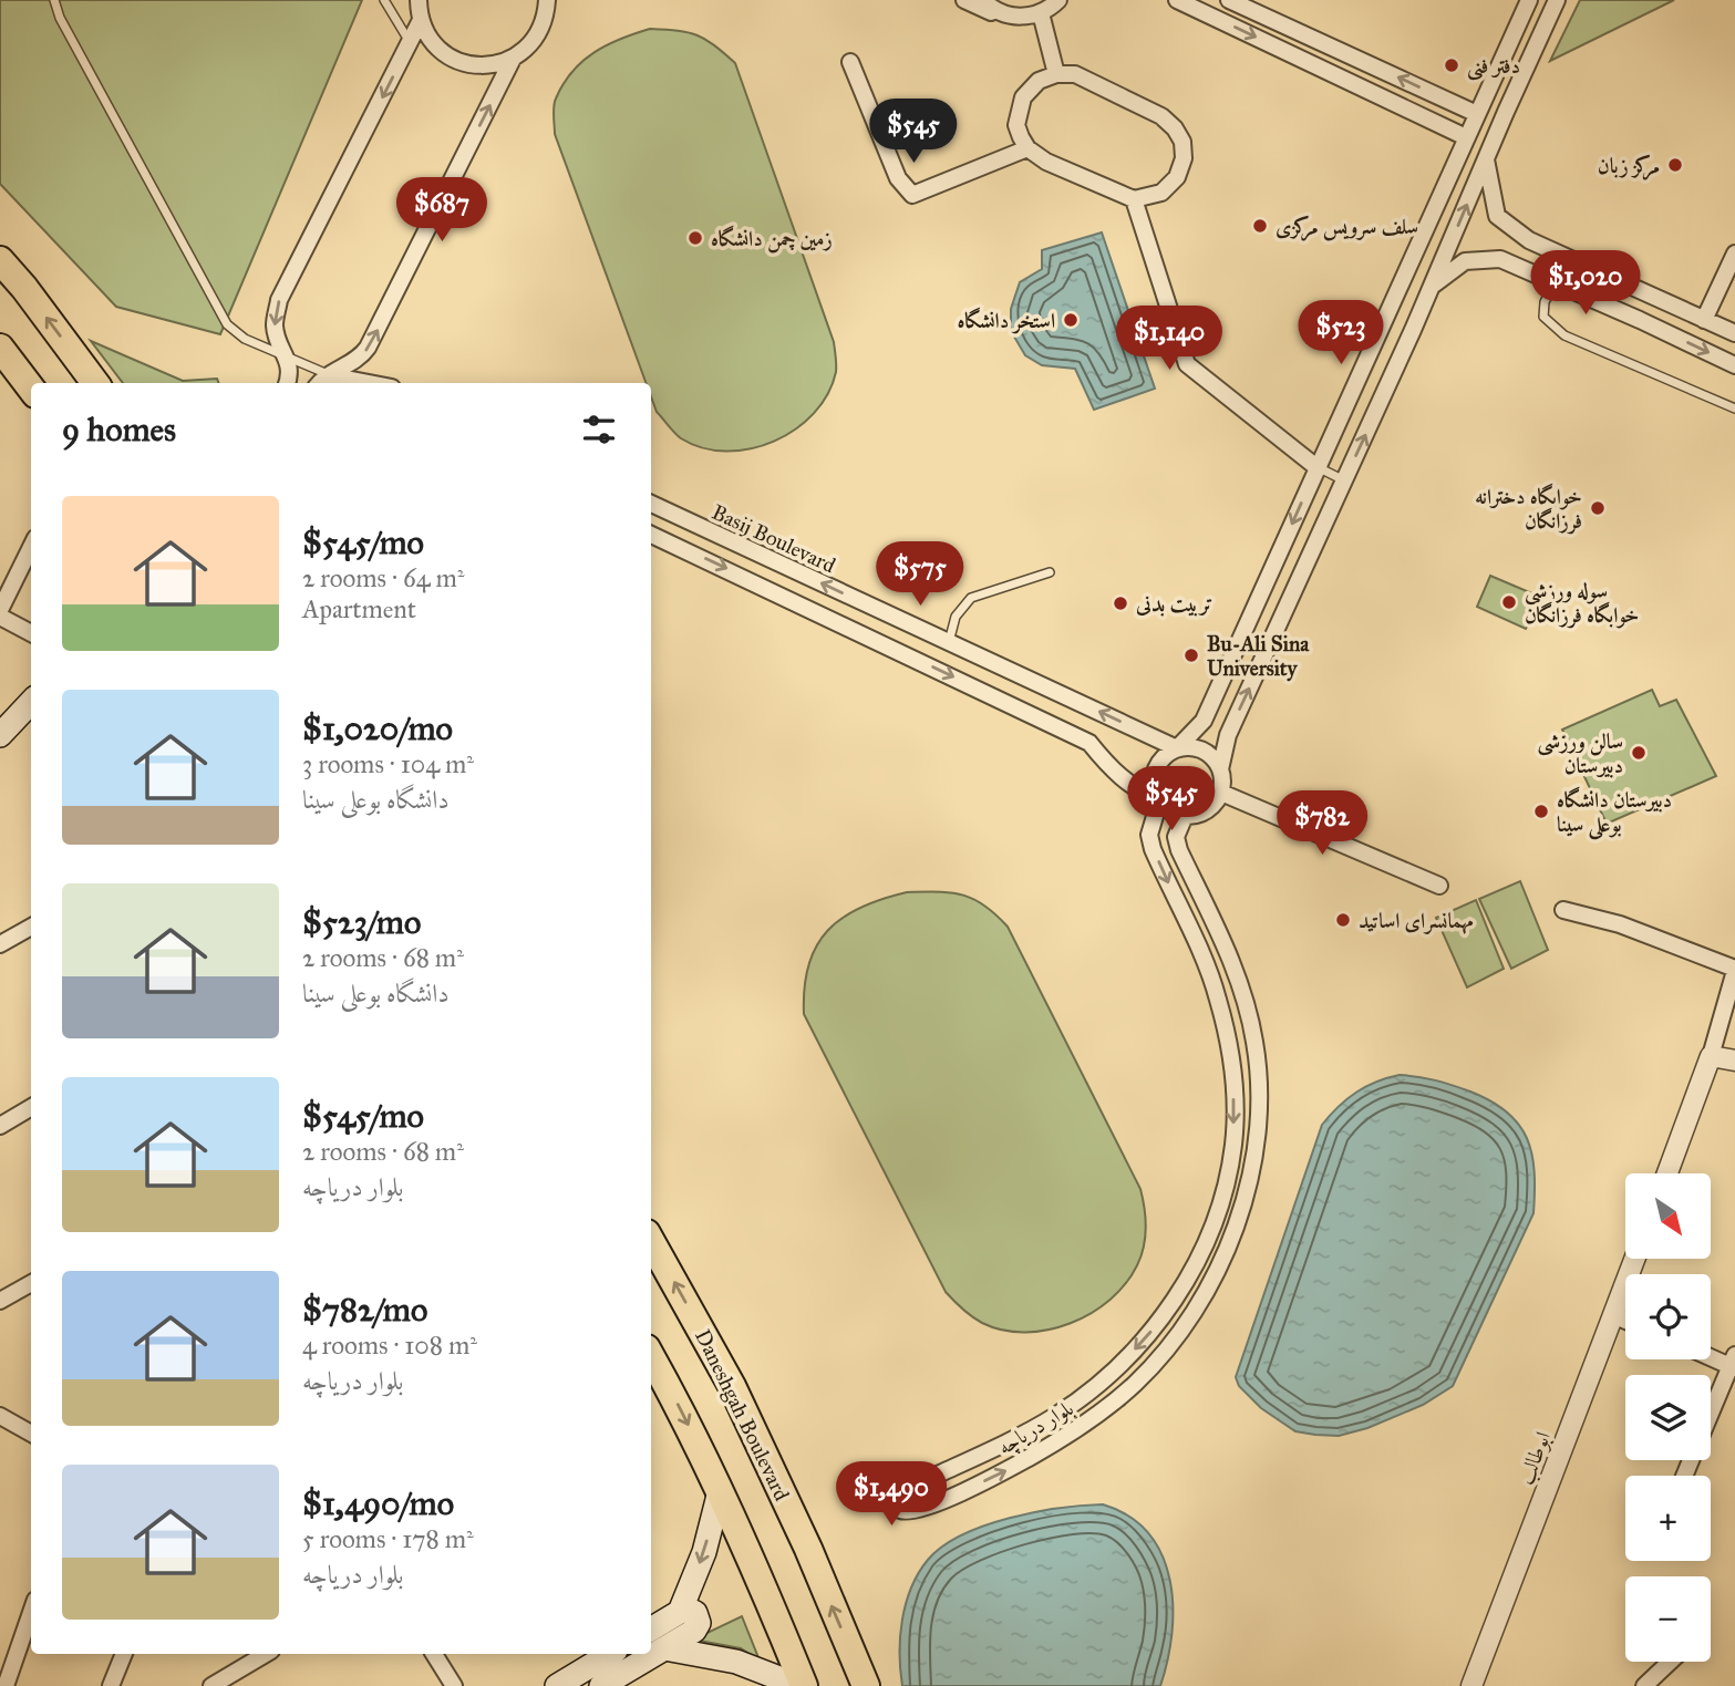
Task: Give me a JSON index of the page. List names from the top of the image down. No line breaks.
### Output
{"streets":{"highway":["Daneshgah Boulevard"],"street":["Basij Boulevard","بلوار دریاچه","ابوطالب"]},"crossings":[["Basij Boulevard","بلوار دریاچه"]],"places":["دفتر فنی","مرکز زبان","سلف سرویس مرکزی","زمین چمن دانشگاه","استخر دانشگاه","خوابگاه دخترانه فرزانگان","سوله ورزشی خوابگاه فرزانگان","تربیت بدنی","Bu-Ali Sina University","سالن ورزشی دبیرستان","دبیرستان دانشگاه بوعلی سینا","مهمانسرای اساتید"],"north":"bottom right","page":{"price":["$545","$687","$1,020","$523","$1,140","$575","$545","$782","$1,490"],"heading":"9 homes","list":[{"name":"$545/mo","note":"2 rooms · 64 m² · Apartment"},{"name":"$1,020/mo","note":"3 rooms · 104 m² · دانشگاه بوعلی سینا"},{"name":"$523/mo","note":"2 rooms · 68 m² · دانشگاه بوعلی سینا"},{"name":"$545/mo","note":"2 rooms · 68 m² · بلوار دریاچه"},{"name":"$782/mo","note":"4 rooms · 108 m² · بلوار دریاچه"},{"name":"$1,490/mo","note":"5 rooms · 178 m² · بلوار دریاچه"}],"map_buttons":["+","−"]}}
